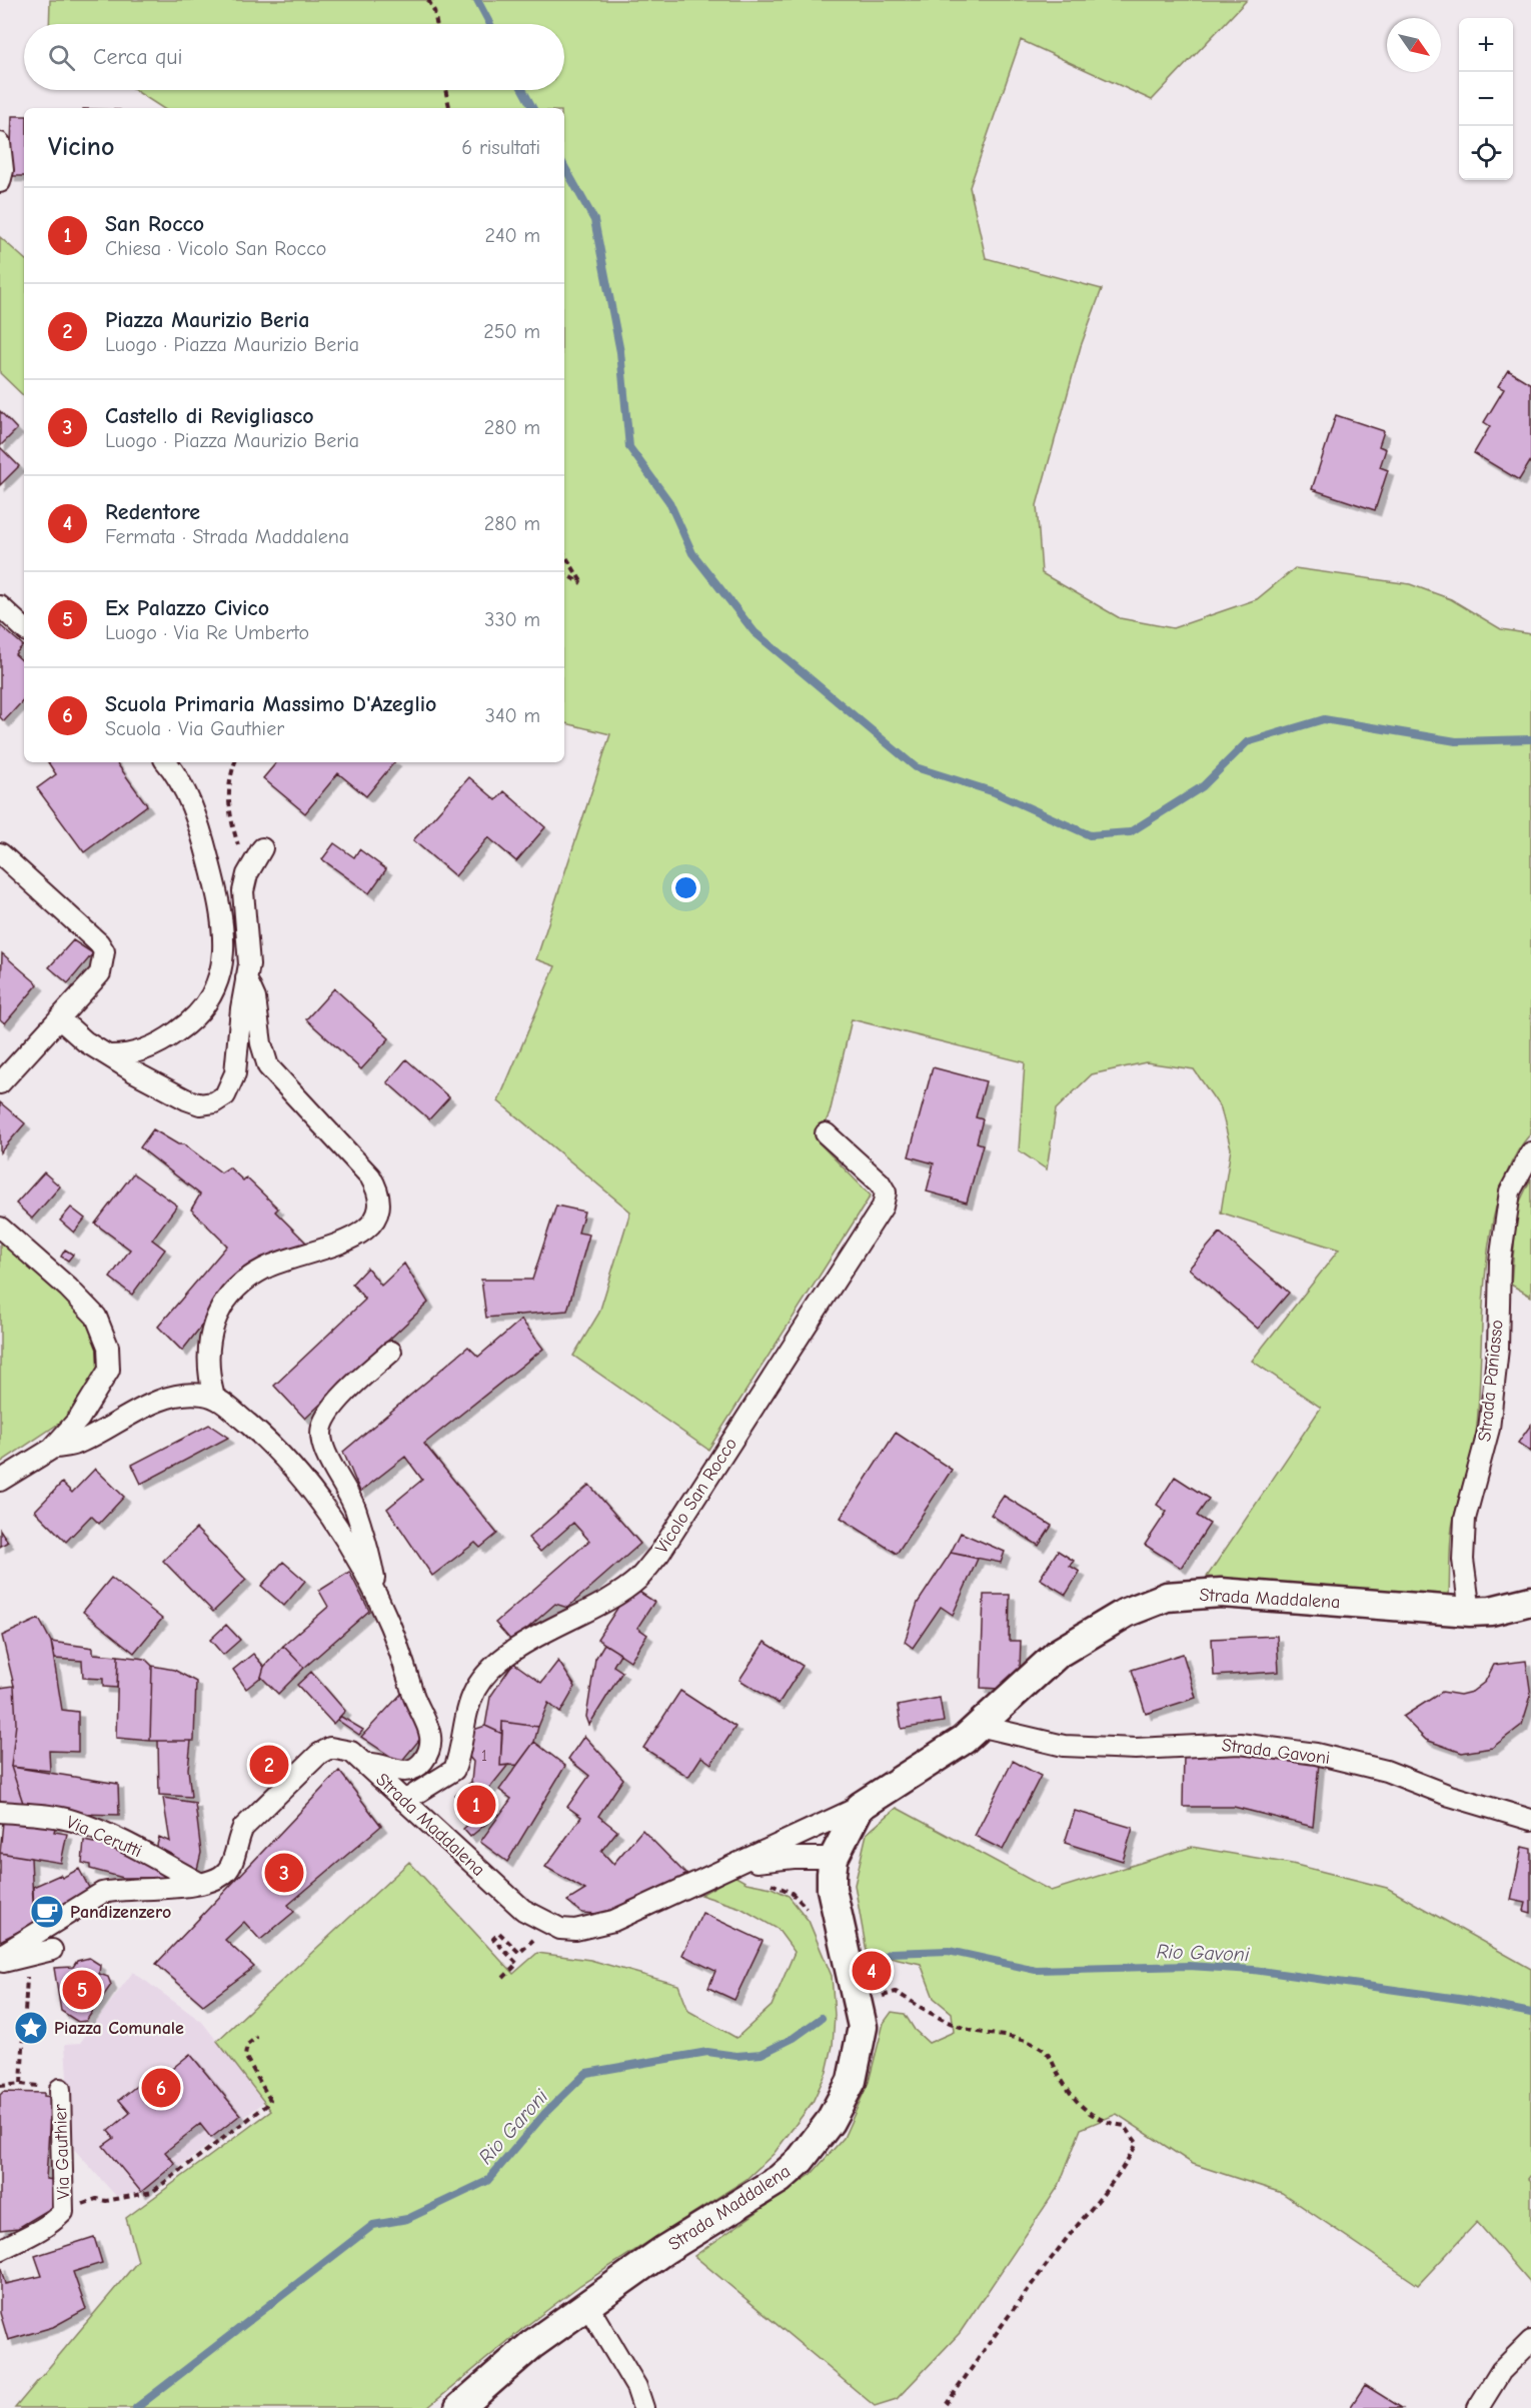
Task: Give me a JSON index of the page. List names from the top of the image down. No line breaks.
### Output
{"streets":{"street":["Strada Paniasso","Vicolo San Rocco","Strada Maddalena","Strada Gavoni","Via Cerutti","Via Gauthier"]},"crossings":[["Strada Paniasso","Strada Maddalena"],["Vicolo San Rocco","Strada Maddalena"],["Strada Maddalena","Strada Gavoni"]],"water":["Rio Gavoni","Rio Garoni"],"places":{"cafe":["Pandizenzero"],"place":["Piazza Comunale"]},"house_numbers":["1"],"north":"bottom right","page":{"map_buttons":["+","−"],"search":"Cerca qui","heading":["Vicino","6 risultati"],"list":[{"mark":"1","name":"San Rocco","note":"Chiesa · Vicolo San Rocco","value":"240 m"},{"mark":"2","name":"Piazza Maurizio Beria","note":"Luogo · Piazza Maurizio Beria","value":"250 m"},{"mark":"3","name":"Castello di Revigliasco","note":"Luogo · Piazza Maurizio Beria","value":"280 m"},{"mark":"4","name":"Redentore","note":"Fermata · Strada Maddalena","value":"280 m"},{"mark":"5","name":"Ex Palazzo Civico","note":"Luogo · Via Re Umberto","value":"330 m"},{"mark":"6","name":"Scuola Primaria Massimo D'Azeglio","note":"Scuola · Via Gauthier","value":"340 m"}],"pins":["2","1","3","4","5","6"]}}
